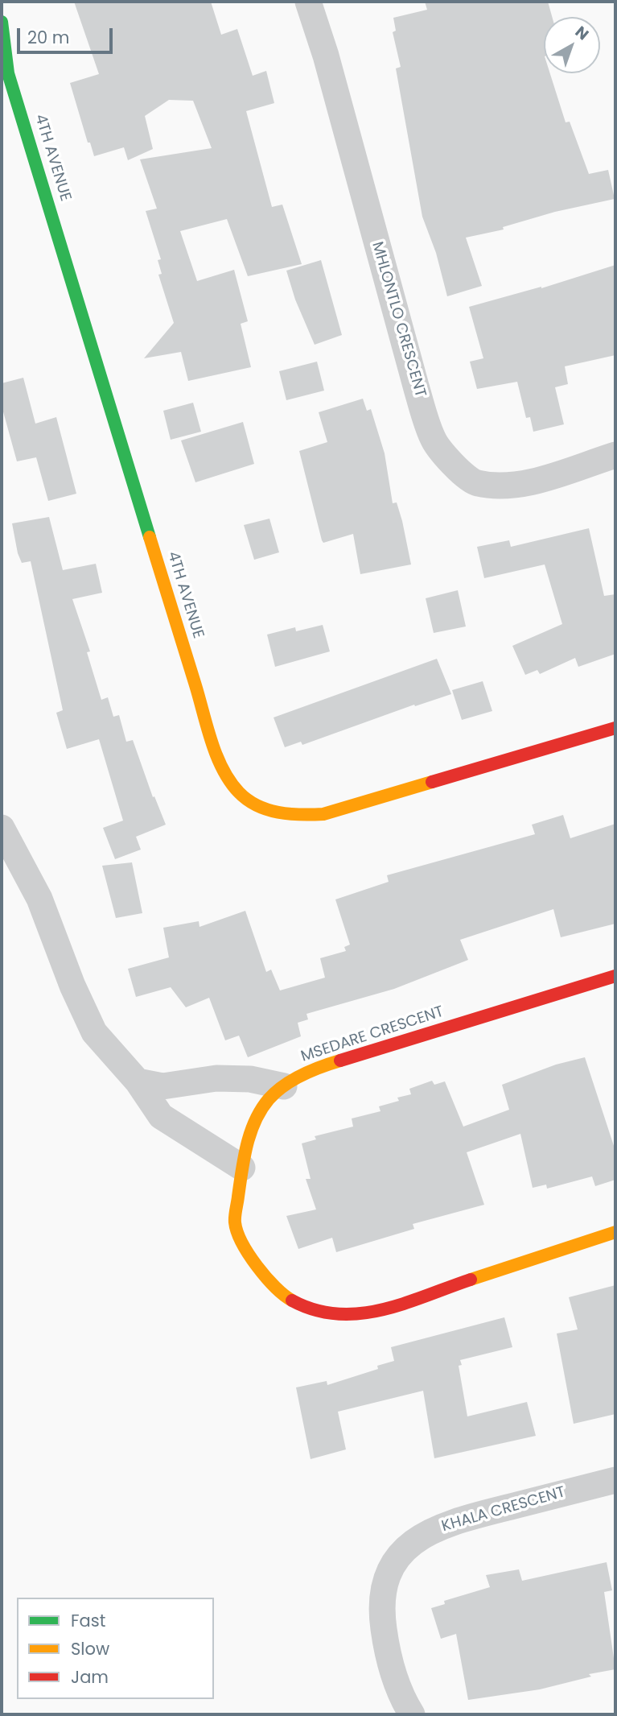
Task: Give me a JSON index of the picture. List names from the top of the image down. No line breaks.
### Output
{"streets":{"street":["4TH AVENUE","MHLONTLO CRESCENT","MSEDARE CRESCENT","KHALA CRESCENT"]},"legend":["Fast","Slow","Jam"],"scale_bar":"20 m","north":"top right"}
